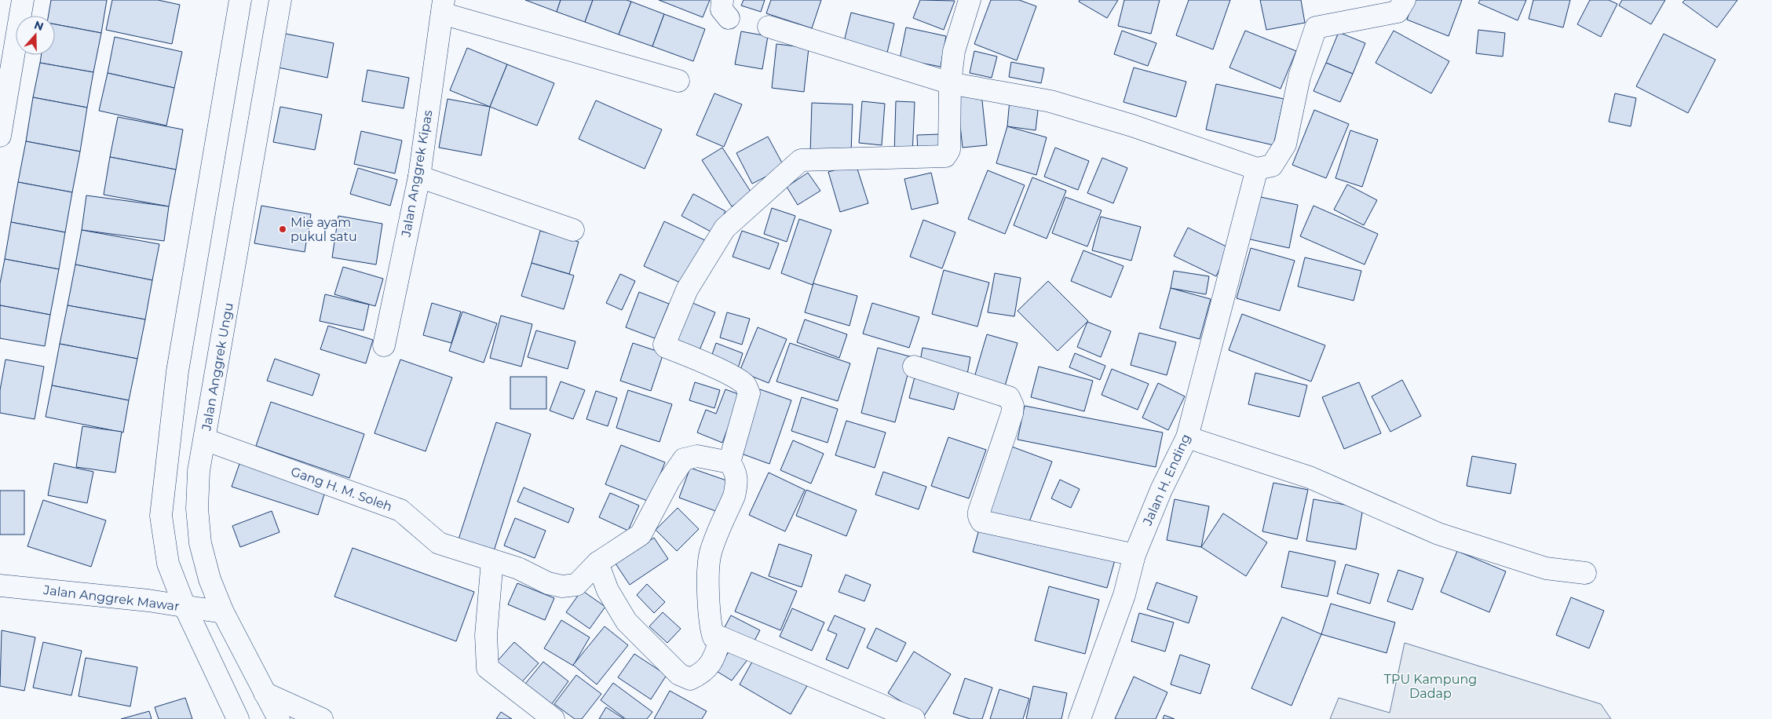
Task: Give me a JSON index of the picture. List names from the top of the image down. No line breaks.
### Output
{"streets":{"street":["Jalan Anggrek Kipas","Jalan Anggrek Ungu","Jalan H. Ending","Gang H. M. Soleh","Jalan Anggrek Mawar"]},"crossings":[["Jalan Anggrek Ungu","Gang H. M. Soleh"],["Jalan Anggrek Ungu","Jalan Anggrek Mawar"]],"parks":["TPU Kampung Dadap"],"places":["Mie ayam pukul satu"],"north":"top"}
